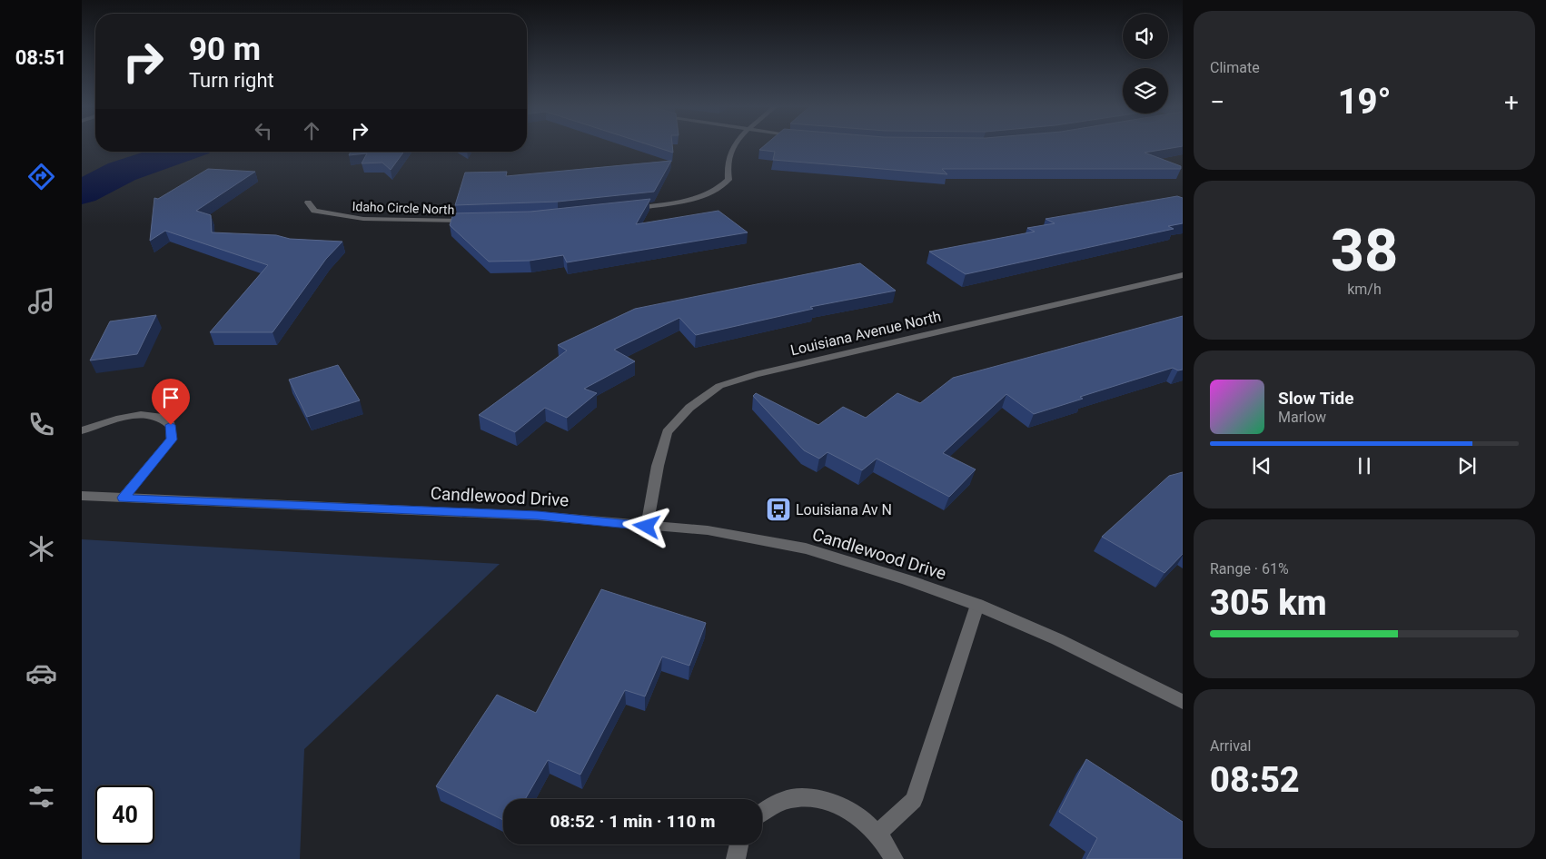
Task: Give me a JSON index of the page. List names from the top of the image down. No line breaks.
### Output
{"streets":{"street":["Idaho Circle North","Louisiana Avenue North","Candlewood Drive"]},"crossings":[["Louisiana Avenue North","Candlewood Drive"]],"places":{"bus stop":["Louisiana Av N"]},"page":{"tabs":"08:51","tile":["Climate",["38","km/h"],["Range · 61%","305 km"],["Arrival","08:52"]],"turn":["90 m","Turn right"],"heat":["−","19°","+"],"song":["Slow Tide","Marlow"],"limit":"40","trip":"08:52 · 1 min · 110 m"}}
